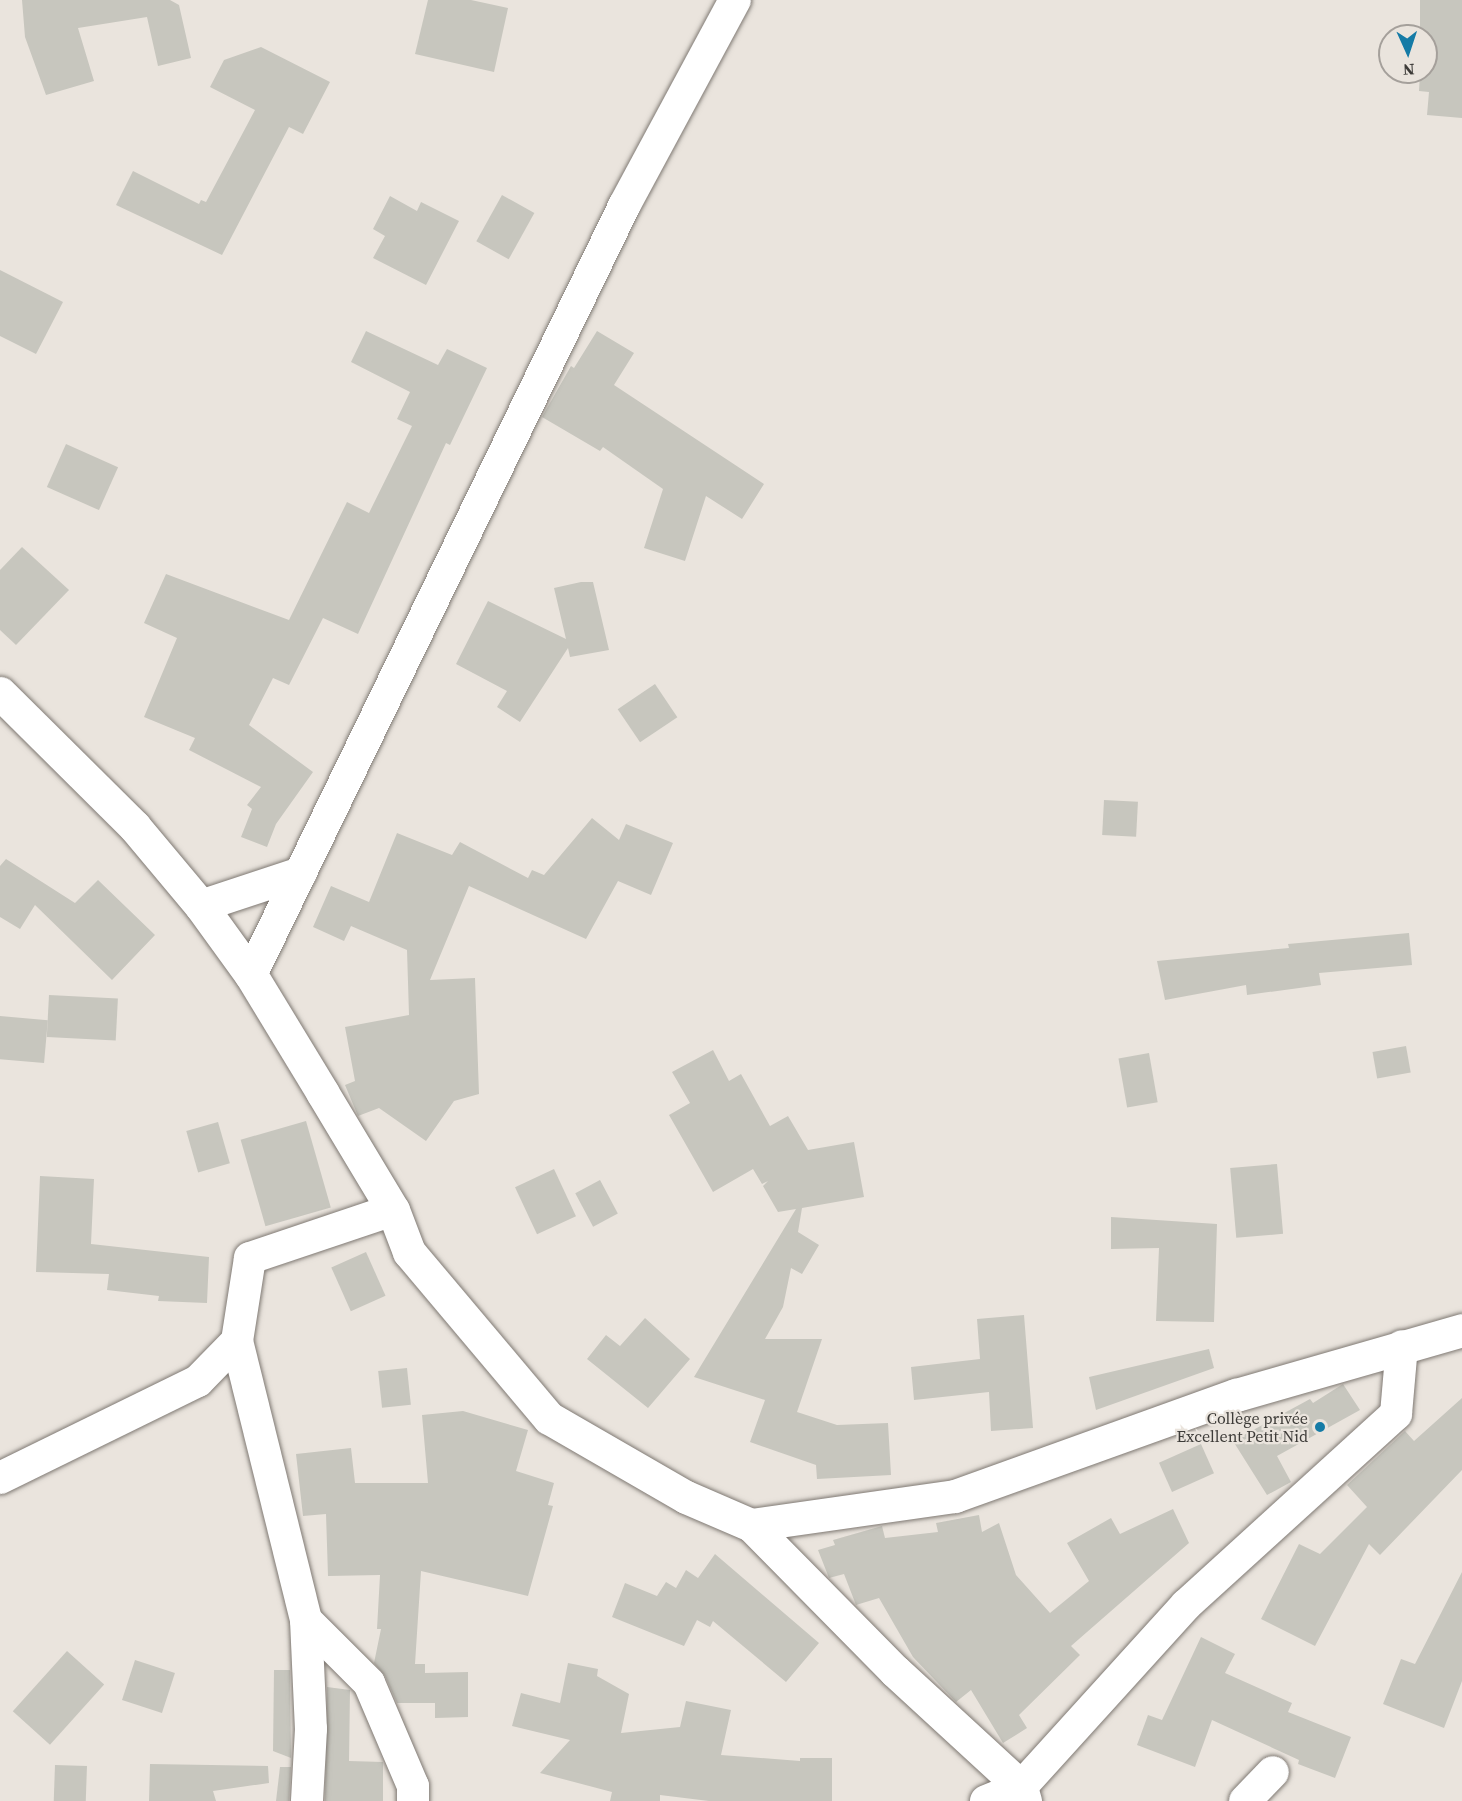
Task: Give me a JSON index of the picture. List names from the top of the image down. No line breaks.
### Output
{"places":["Collège privée Excellent Petit Nid"],"north":"bottom"}
